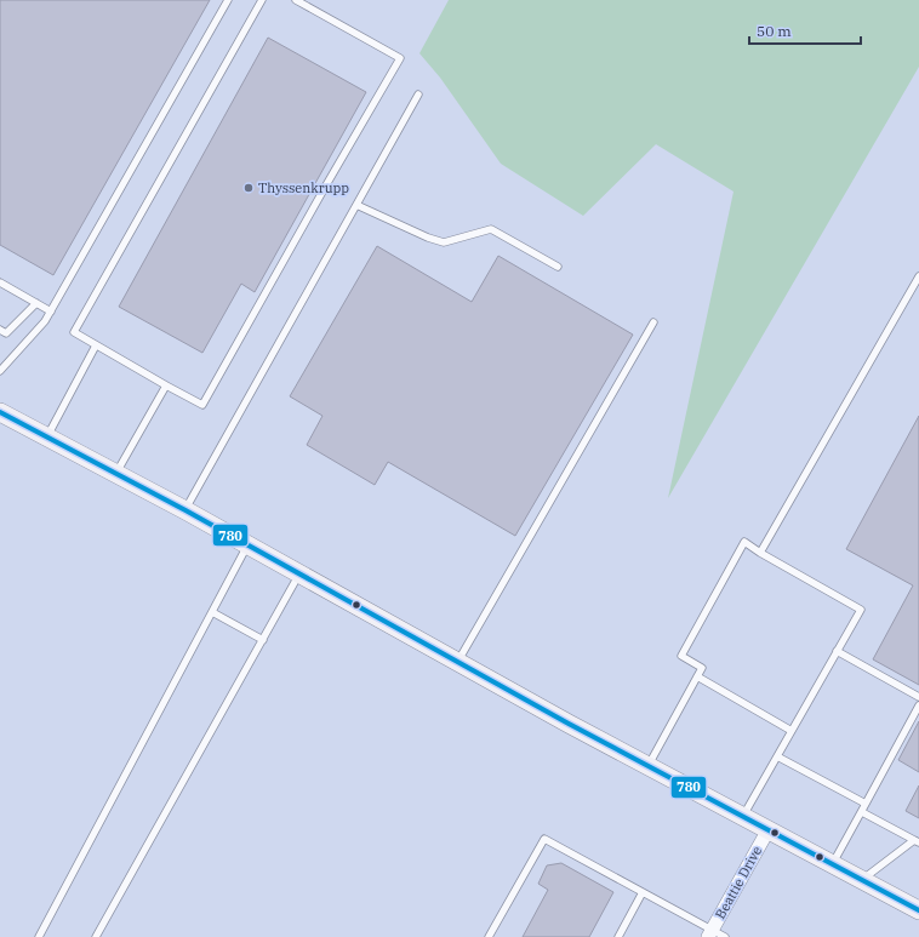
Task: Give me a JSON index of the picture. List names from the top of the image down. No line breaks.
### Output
{"streets":{"street":["Beattie Drive"]},"places":["Thyssenkrupp"],"lines":["transit line 780"],"scale_bar":"50 m"}
